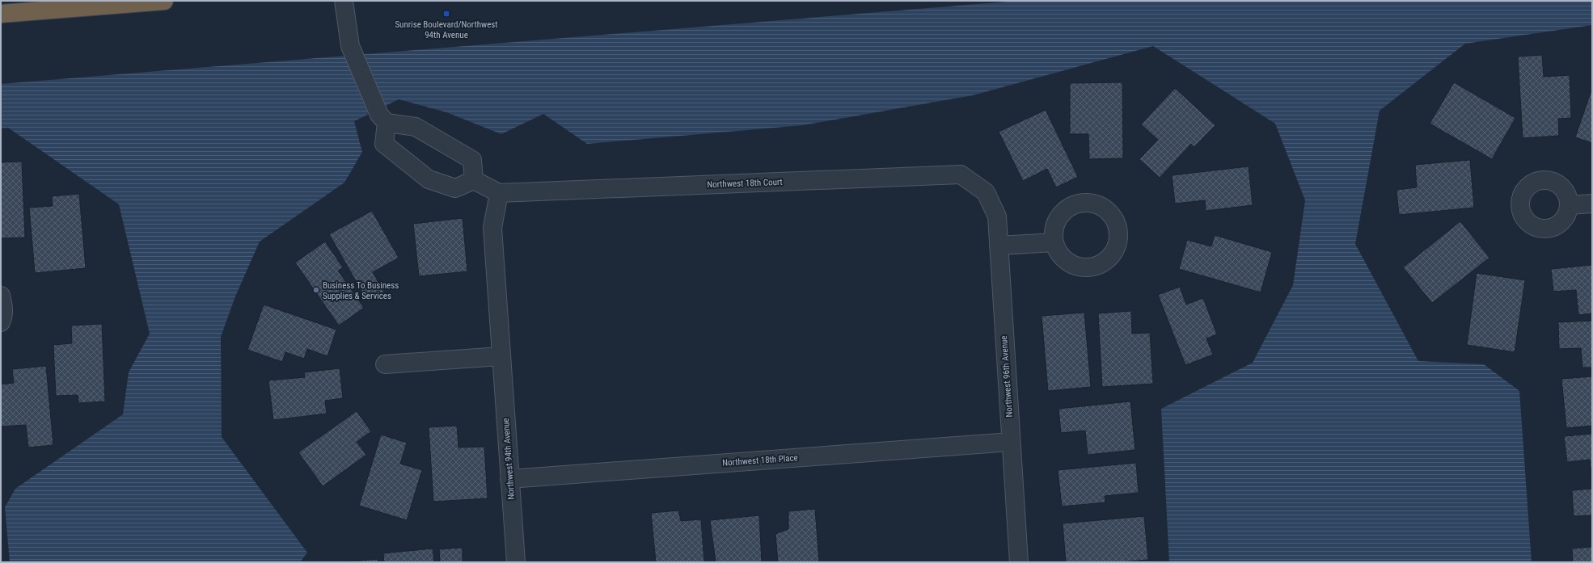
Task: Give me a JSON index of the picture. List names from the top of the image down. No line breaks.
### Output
{"streets":{"street":["Northwest 18th Court","Northwest 96th Avenue","Northwest 94th Avenue","Northwest 18th Place"]},"crossings":[["Northwest 18th Court","Northwest 96th Avenue"],["Northwest 18th Court","Northwest 94th Avenue"],["Northwest 96th Avenue","Northwest 18th Place"],["Northwest 94th Avenue","Northwest 18th Place"]],"places":{"transit":["Sunrise Boulevard/Northwest 94th Avenue"],"other":["Business To Business Supplies & Services"]}}
